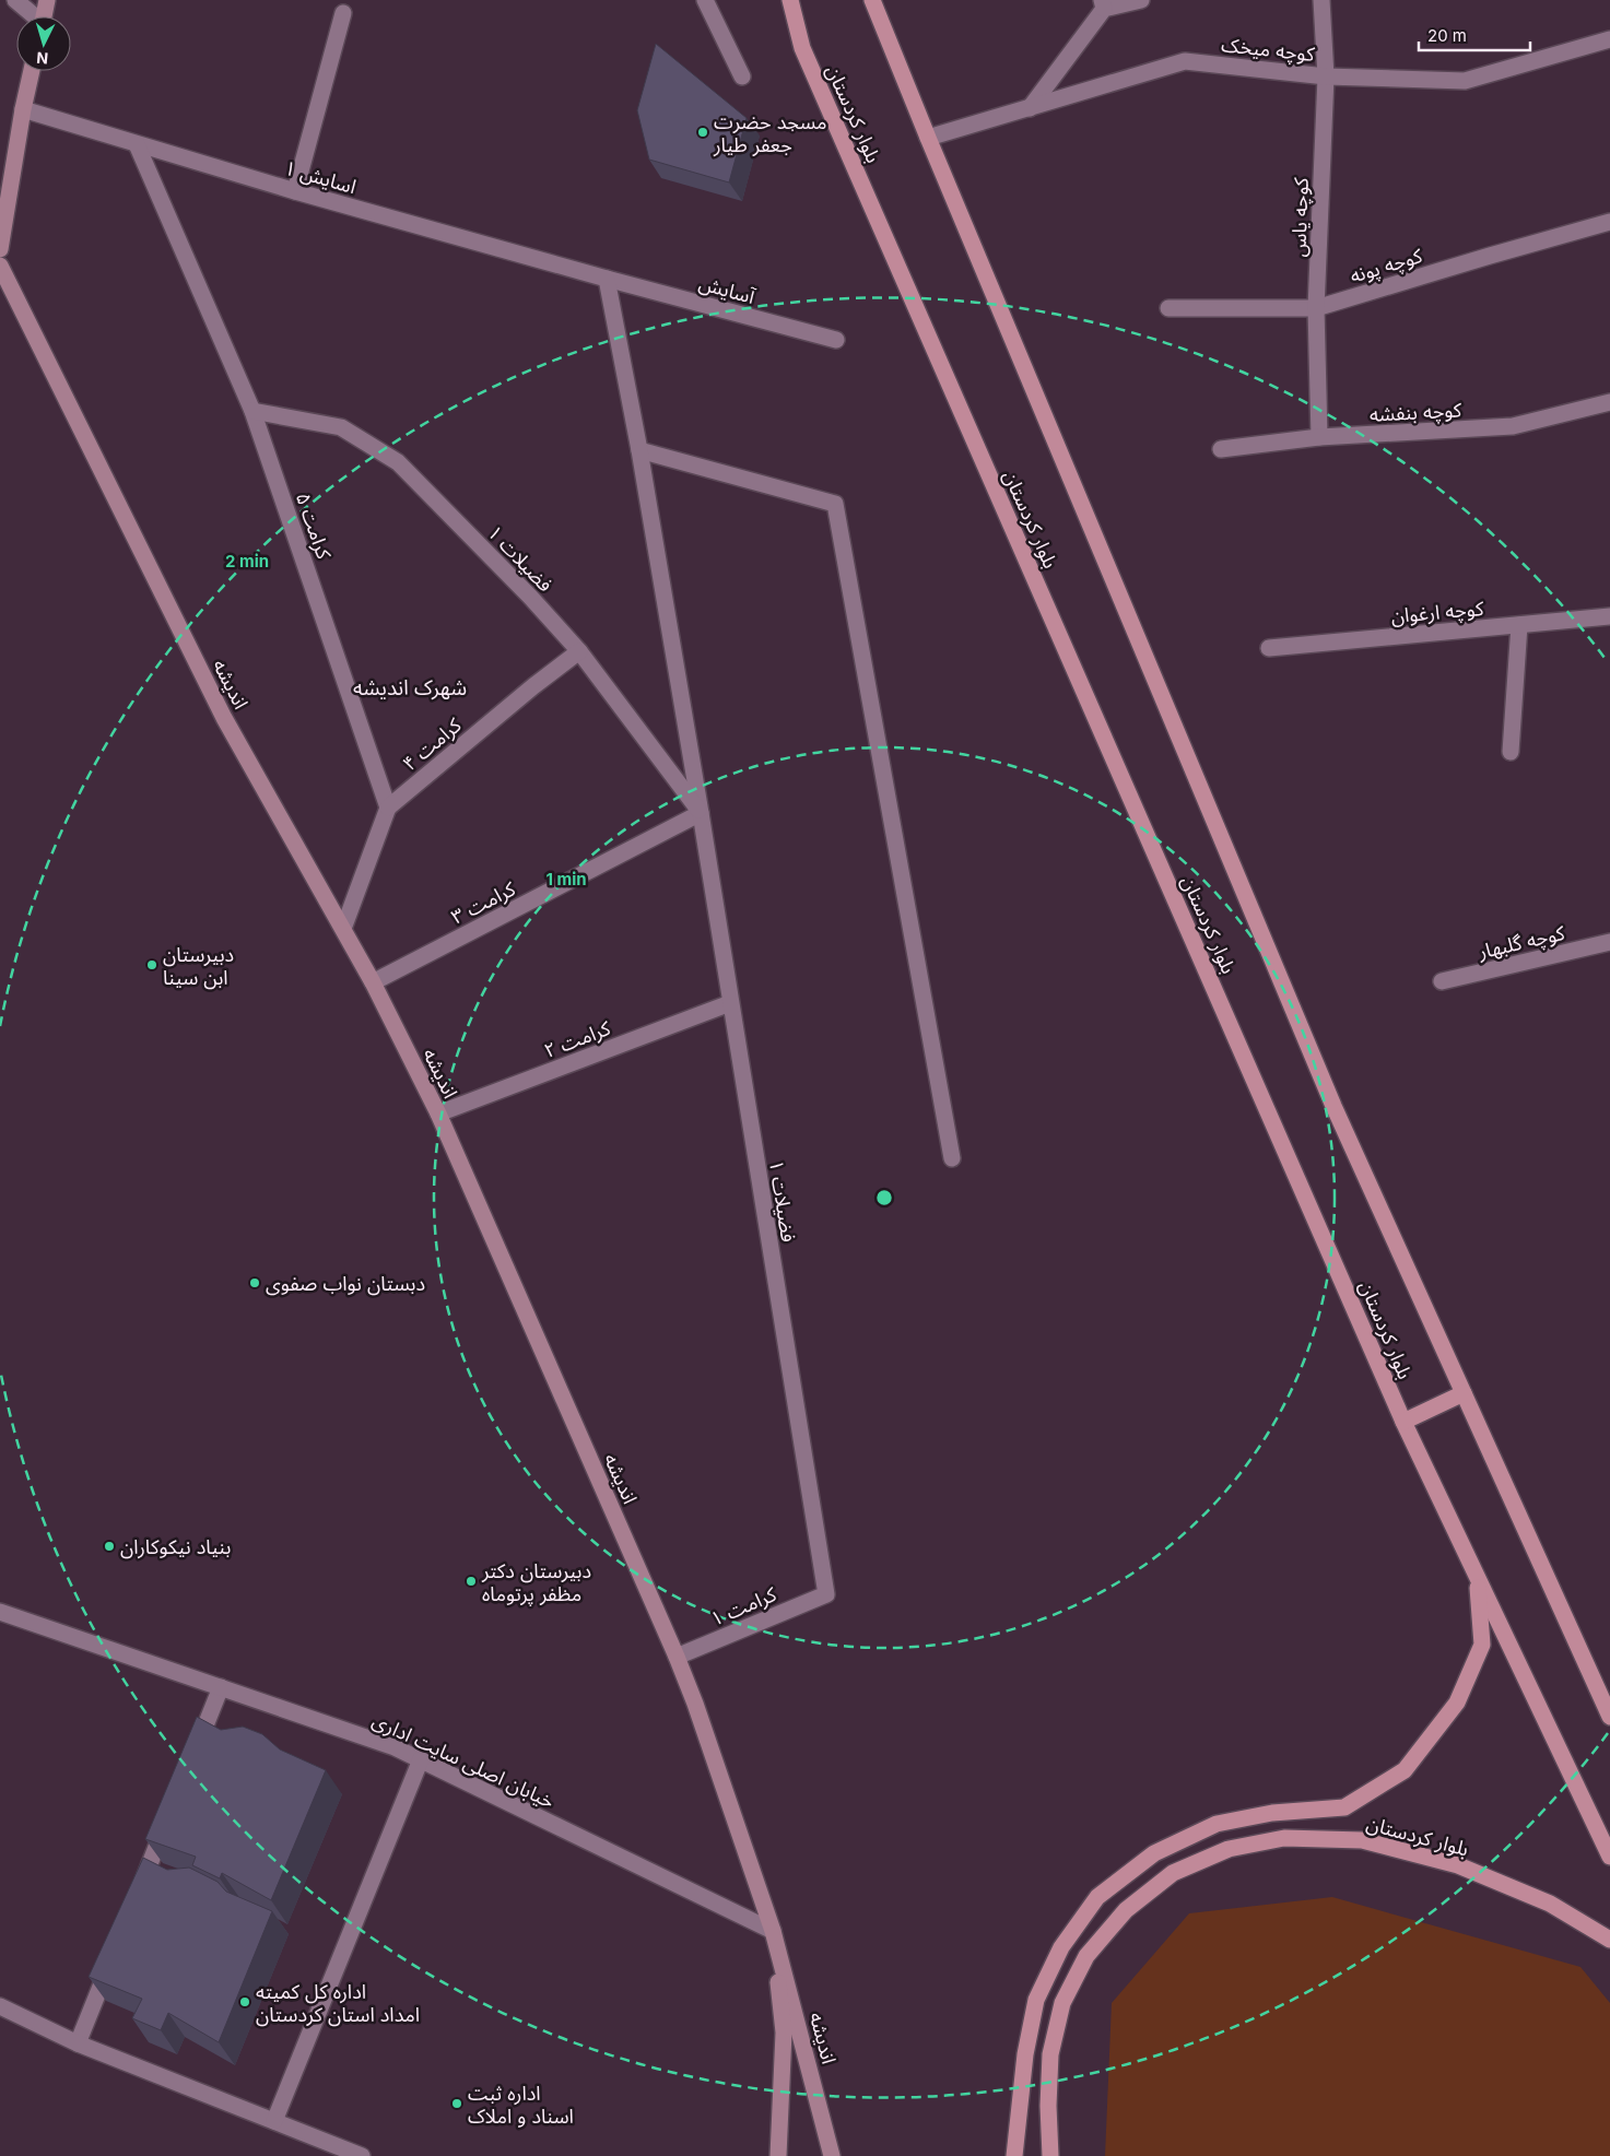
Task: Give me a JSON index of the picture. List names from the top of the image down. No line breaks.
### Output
{"streets":{"main road":["بلوار کردستان"],"street":["کوچه میخک","اسایش ۱","کوچه یاس","کوچه پونه","آسایش","کوچه بنفشه","کرامت ۵","فضیلات ۱","کوچه ارغوان","اندیشه","کرامت ۴","کرامت ۳","کوچه گلبهار","کرامت ۲","کرامت ۱","خیابان اصلی سایت اداری"]},"crossings":[["کوچه میخک","کوچه یاس"],["اسایش ۱","آسایش"],["اسایش ۱","کرامت ۵"],["اسایش ۱","فضیلات ۱"],["کوچه یاس","کوچه پونه"],["کوچه یاس","کوچه بنفشه"],["آسایش","فضیلات ۱"],["کرامت ۵","فضیلات ۱"],["کرامت ۵","کرامت ۴"],["فضیلات ۱","کرامت ۴"],["فضیلات ۱","کرامت ۳"],["فضیلات ۱","کرامت ۲"],["فضیلات ۱","کرامت ۱"],["اندیشه","کرامت ۳"],["اندیشه","کرامت ۲"],["اندیشه","کرامت ۱"],["اندیشه","خیابان اصلی سایت اداری"]],"districts":["شهرک اندیشه"],"places":["مسجد حضرت جعفر طیار","دبیرستان ابن سینا","دبستان نواب صفوی","بنیاد نیکوکاران","دبیرستان دکتر مظفر پرتوماه","اداره کل کمیته امداد استان کردستان","اداره ثبت اسناد و املاک"],"scale_bar":"20 m","north":"bottom","rings":["2 min","1 min"]}
